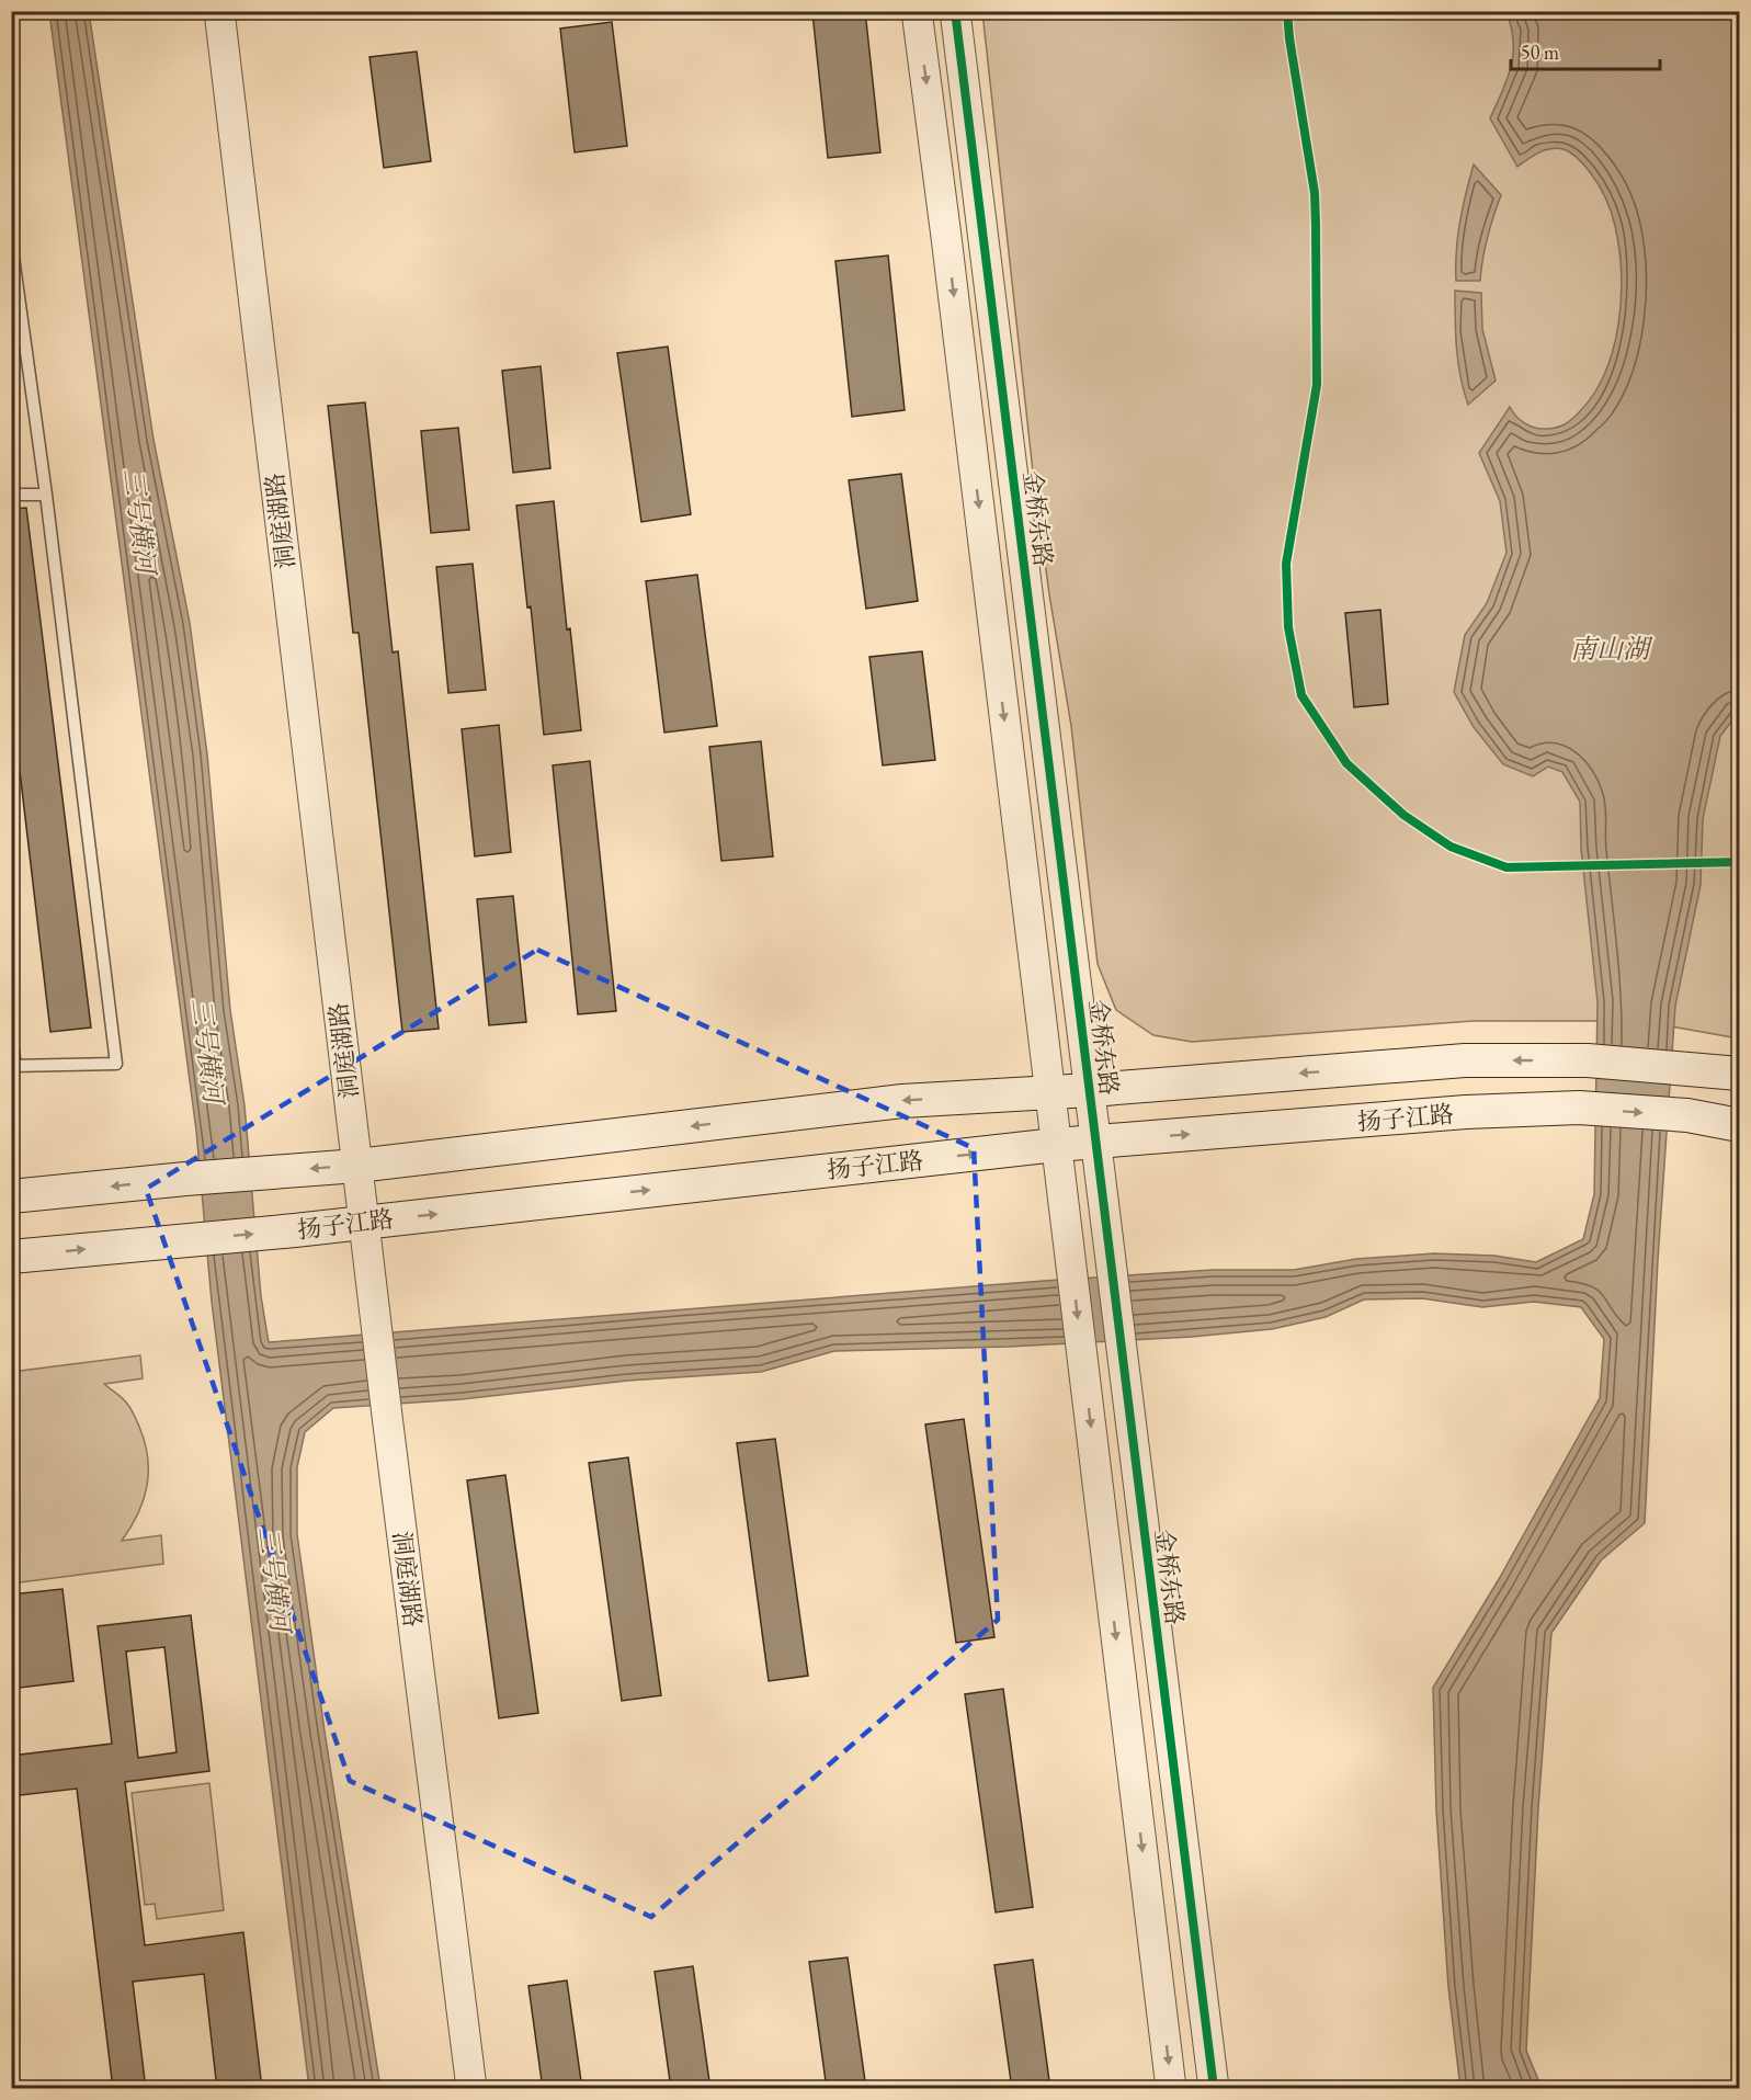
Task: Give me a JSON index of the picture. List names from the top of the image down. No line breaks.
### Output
{"streets":{"main road":["扬子江路"],"street":["金桥东路","洞庭湖路"]},"crossings":[["金桥东路","扬子江路"],["洞庭湖路","扬子江路"]],"water":["三号横河","南山湖"],"scale_bar":"50 m"}
